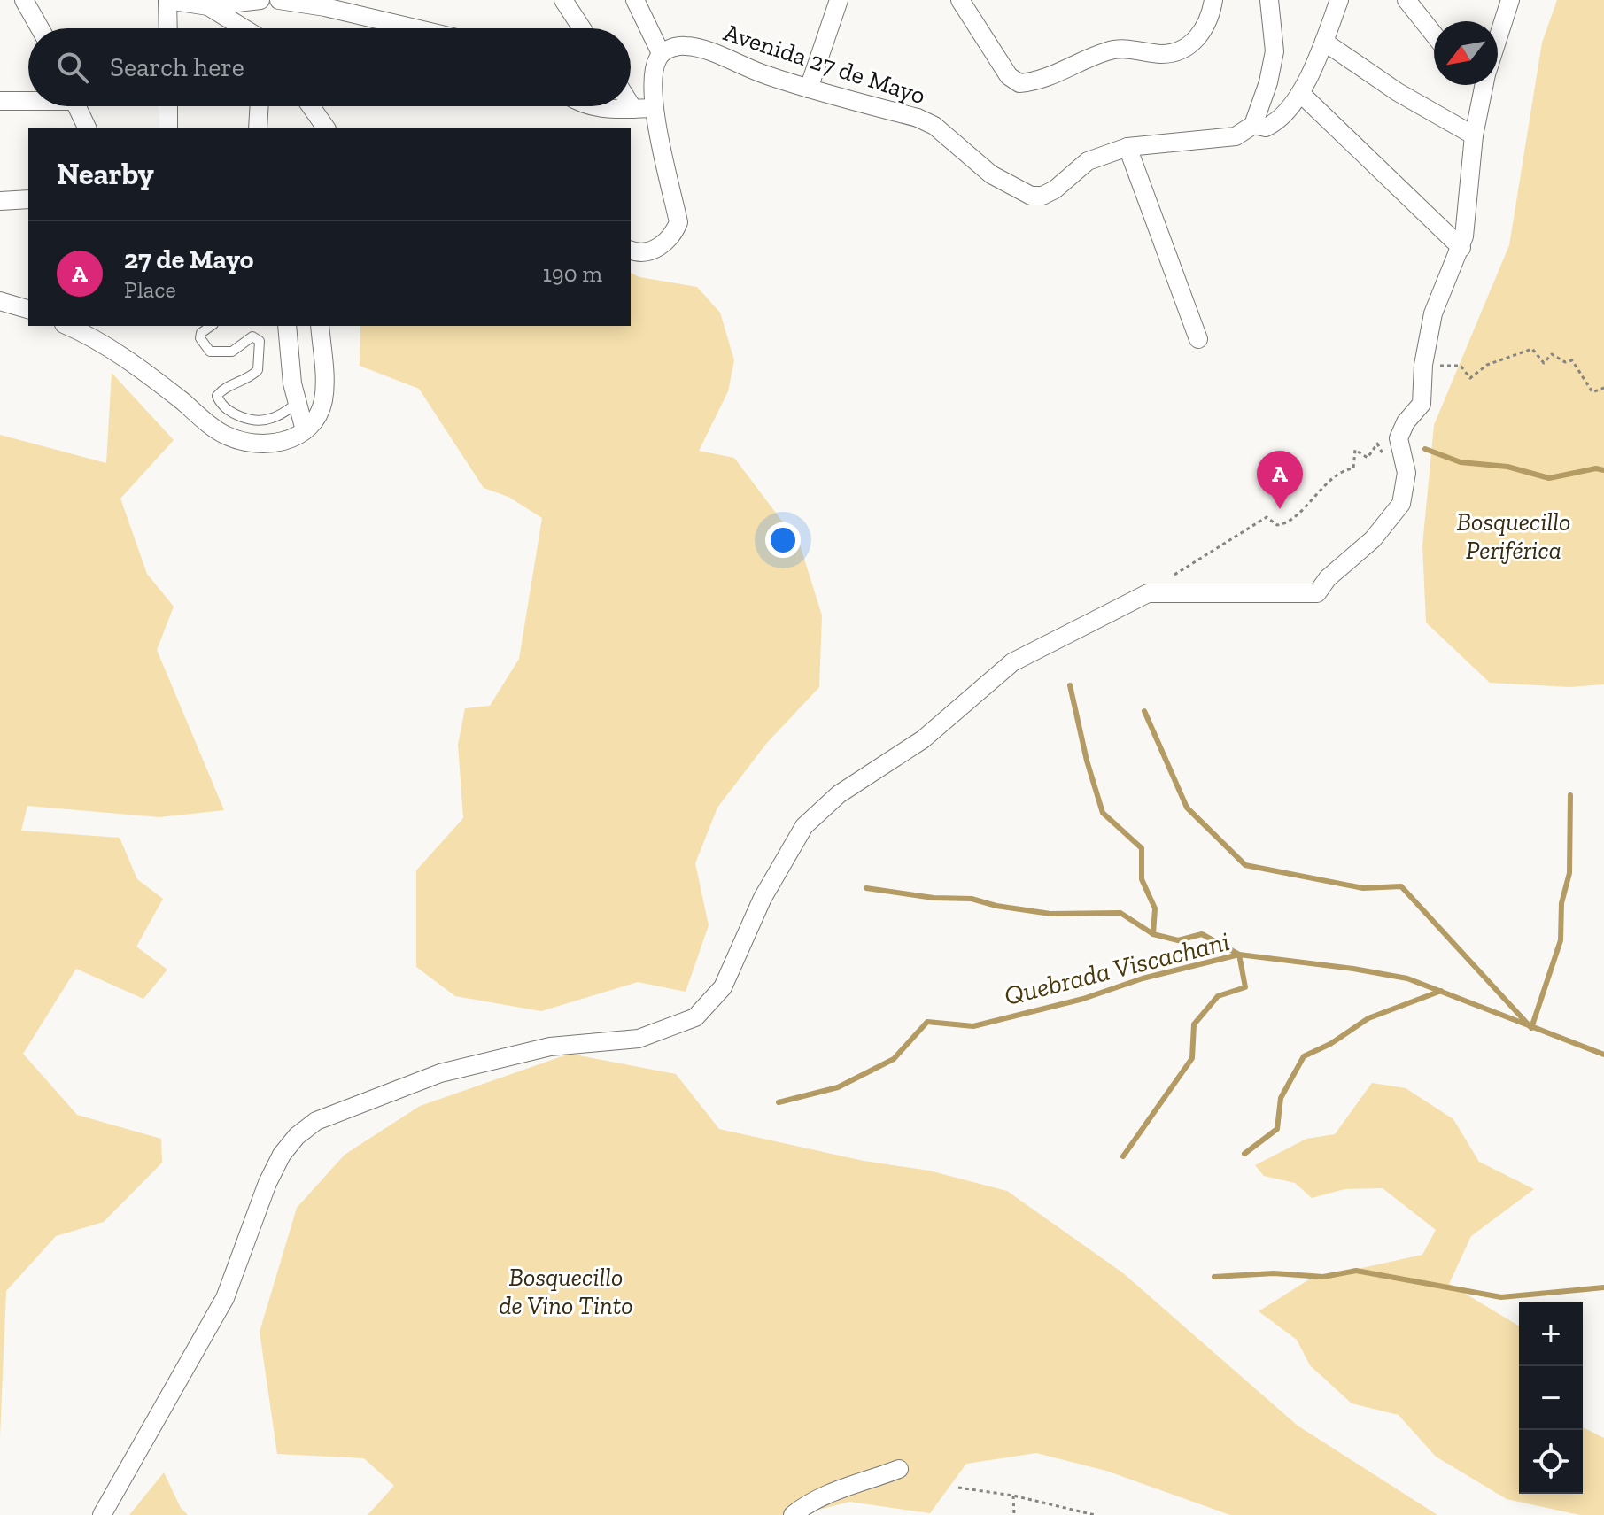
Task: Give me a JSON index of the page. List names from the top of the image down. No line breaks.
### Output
{"streets":{"street":["Avenida 27 de Mayo"]},"water":["Quebrada Viscachani"],"parks":["Bosquecillo Periférica","Bosquecillo de Vino Tinto"],"north":"bottom left","page":{"search":"Search here","heading":"Nearby","list":[{"mark":"A","name":"27 de Mayo","note":"Place","value":"190 m"}],"pins":"A","map_buttons":["+","−"]}}
